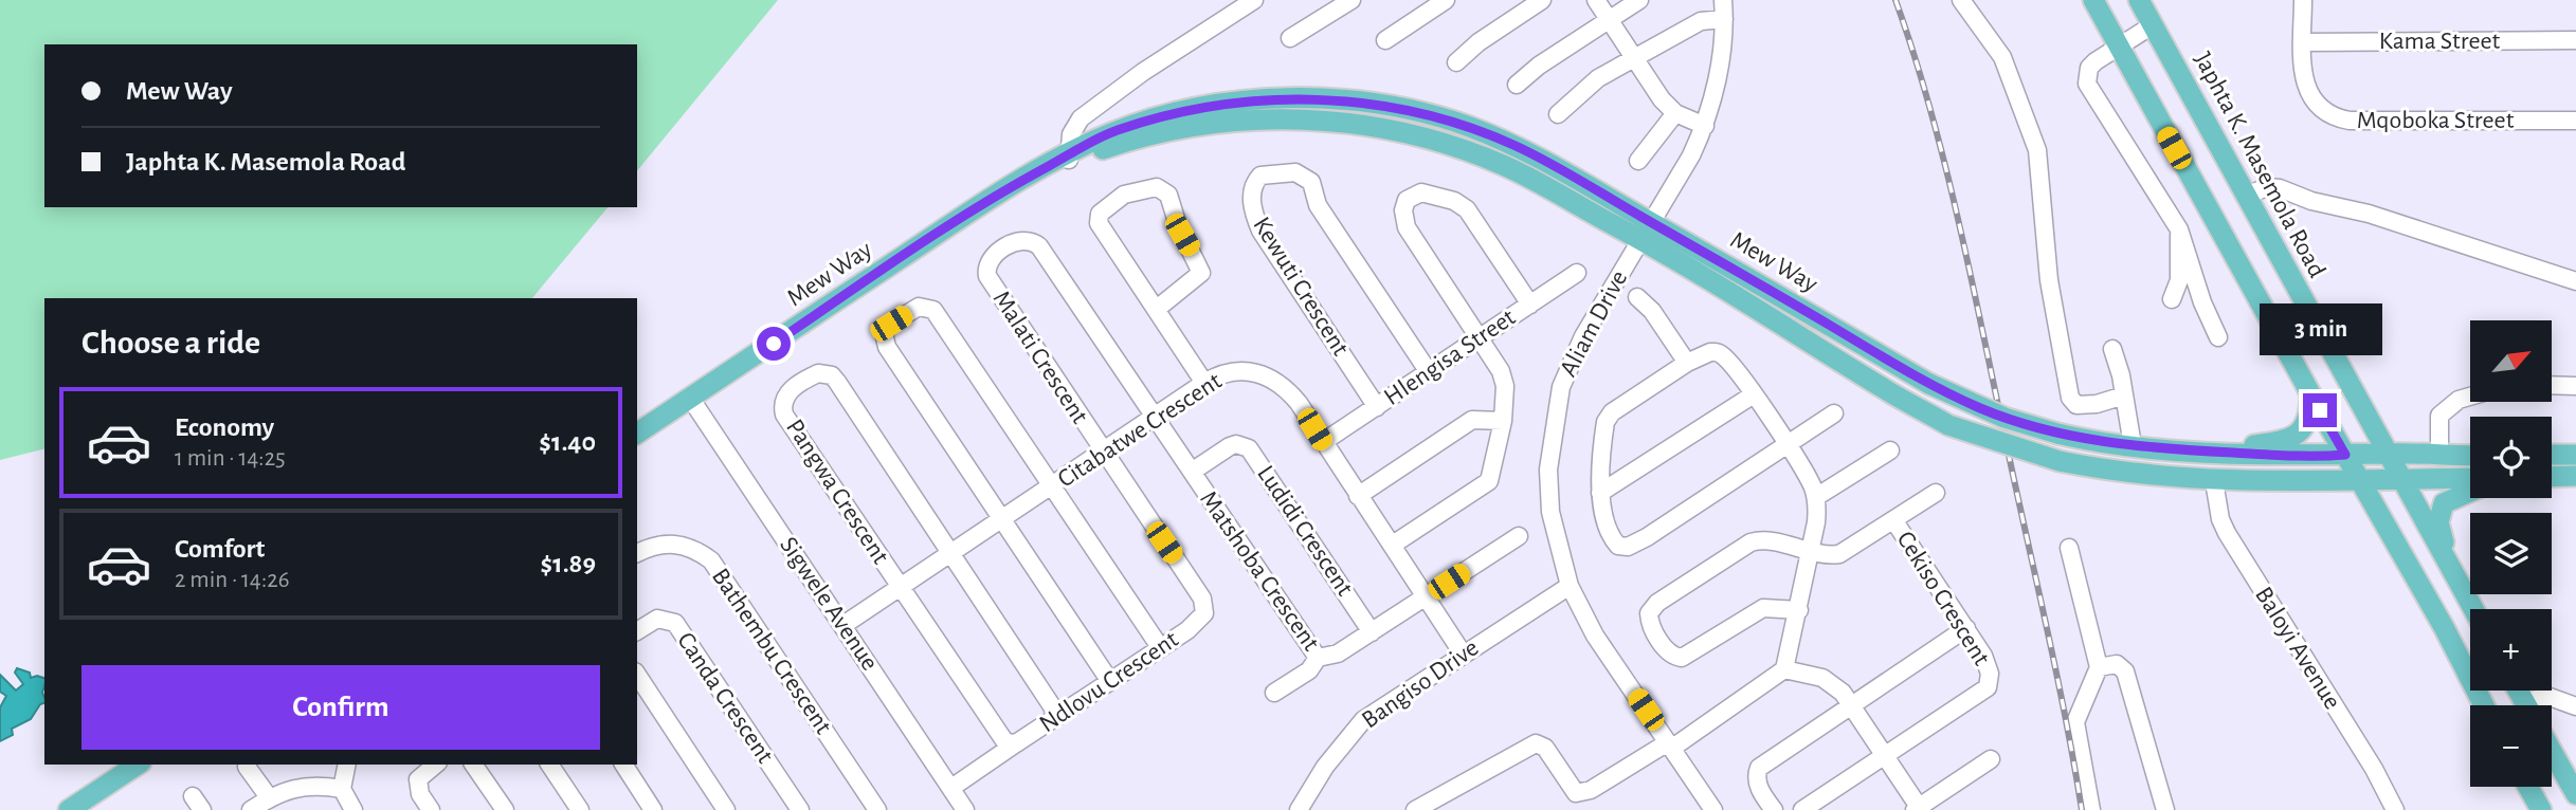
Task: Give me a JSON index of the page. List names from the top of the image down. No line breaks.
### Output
{"streets":{"main road":["Japhta K. Masemola Road","Mew Way"],"street":["Kama Street","Mqoboka Street","Kewuti Crescent","Aliam Drive","Malati Crescent","Hlengisa Street","Citabatwe Crescent","Pangwa Crescent","Ludidi Crescent","Matshoba Crescent","Cekiso Crescent","Sigwele Avenue","Baloyi Avenue","Bathembu Crescent","Ndlovu Crescent","Bangiso Drive","Canda Crescent"]},"crossings":[["Kama Street","Mqoboka Street"],["Japhta K. Masemola Road","Mew Way"],["Mew Way","Aliam Drive"],["Mew Way","Sigwele Avenue"],["Mew Way","Baloyi Avenue"],["Kewuti Crescent","Hlengisa Street"],["Aliam Drive","Bangiso Drive"],["Malati Crescent","Citabatwe Crescent"],["Malati Crescent","Matshoba Crescent"],["Malati Crescent","Ndlovu Crescent"],["Hlengisa Street","Citabatwe Crescent"],["Citabatwe Crescent","Pangwa Crescent"],["Citabatwe Crescent","Matshoba Crescent"],["Citabatwe Crescent","Sigwele Avenue"],["Citabatwe Crescent","Ndlovu Crescent"],["Citabatwe Crescent","Bangiso Drive"],["Pangwa Crescent","Ndlovu Crescent"],["Ludidi Crescent","Matshoba Crescent"]],"north":"top right","page":{"banner":["Mew Way","Japhta K. Masemola Road"],"heading":"Choose a ride","bubble":"3 min","map_buttons":["+","−"],"list":[{"name":"Economy","note":"1 min · 14:25","value":"$1.40"},{"name":"Comfort","note":"2 min · 14:26","value":"$1.89"}],"buttons":"Confirm"}}
